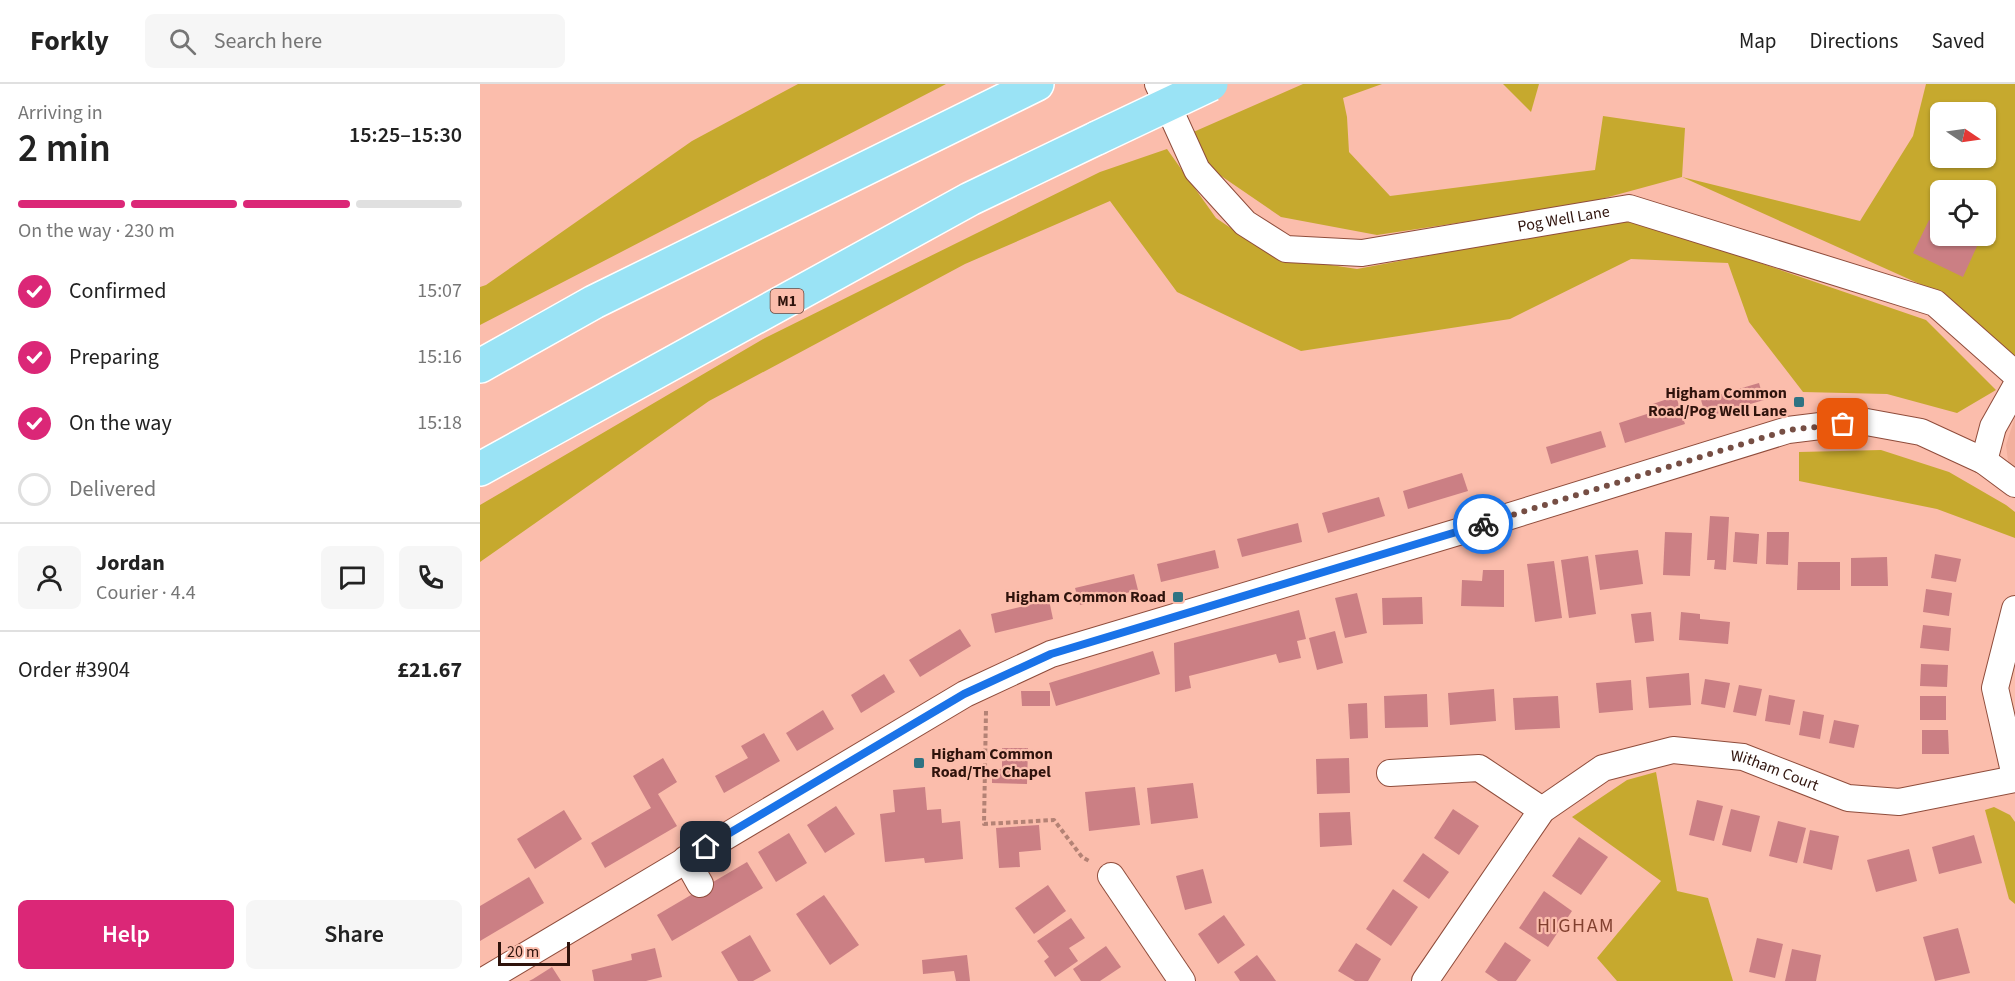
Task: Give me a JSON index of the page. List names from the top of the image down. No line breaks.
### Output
{"streets":{"highway":["M1"],"street":["Pog Well Lane","Witham Court"]},"districts":["HIGHAM"],"places":{"transit":["Higham Common Road/Pog Well Lane","Higham Common Road","Higham Common Road/The Chapel"]},"scale_bar":"20 m","north":"right","page":{"header":"Forkly","search":"Search here","nav":["Map","Directions","Saved"],"heading":["2 min","Arriving in","15:25–15:30"],"panel":["Jordan","Courier · 4.4","Order #3904","£21.67"],"bar":"On the way · 230 m","list":[["Confirmed","15:07"],["Preparing","15:16"],["On the way","15:18"],"Delivered"],"buttons":["Help","Share"],"scale":"20 m"}}
